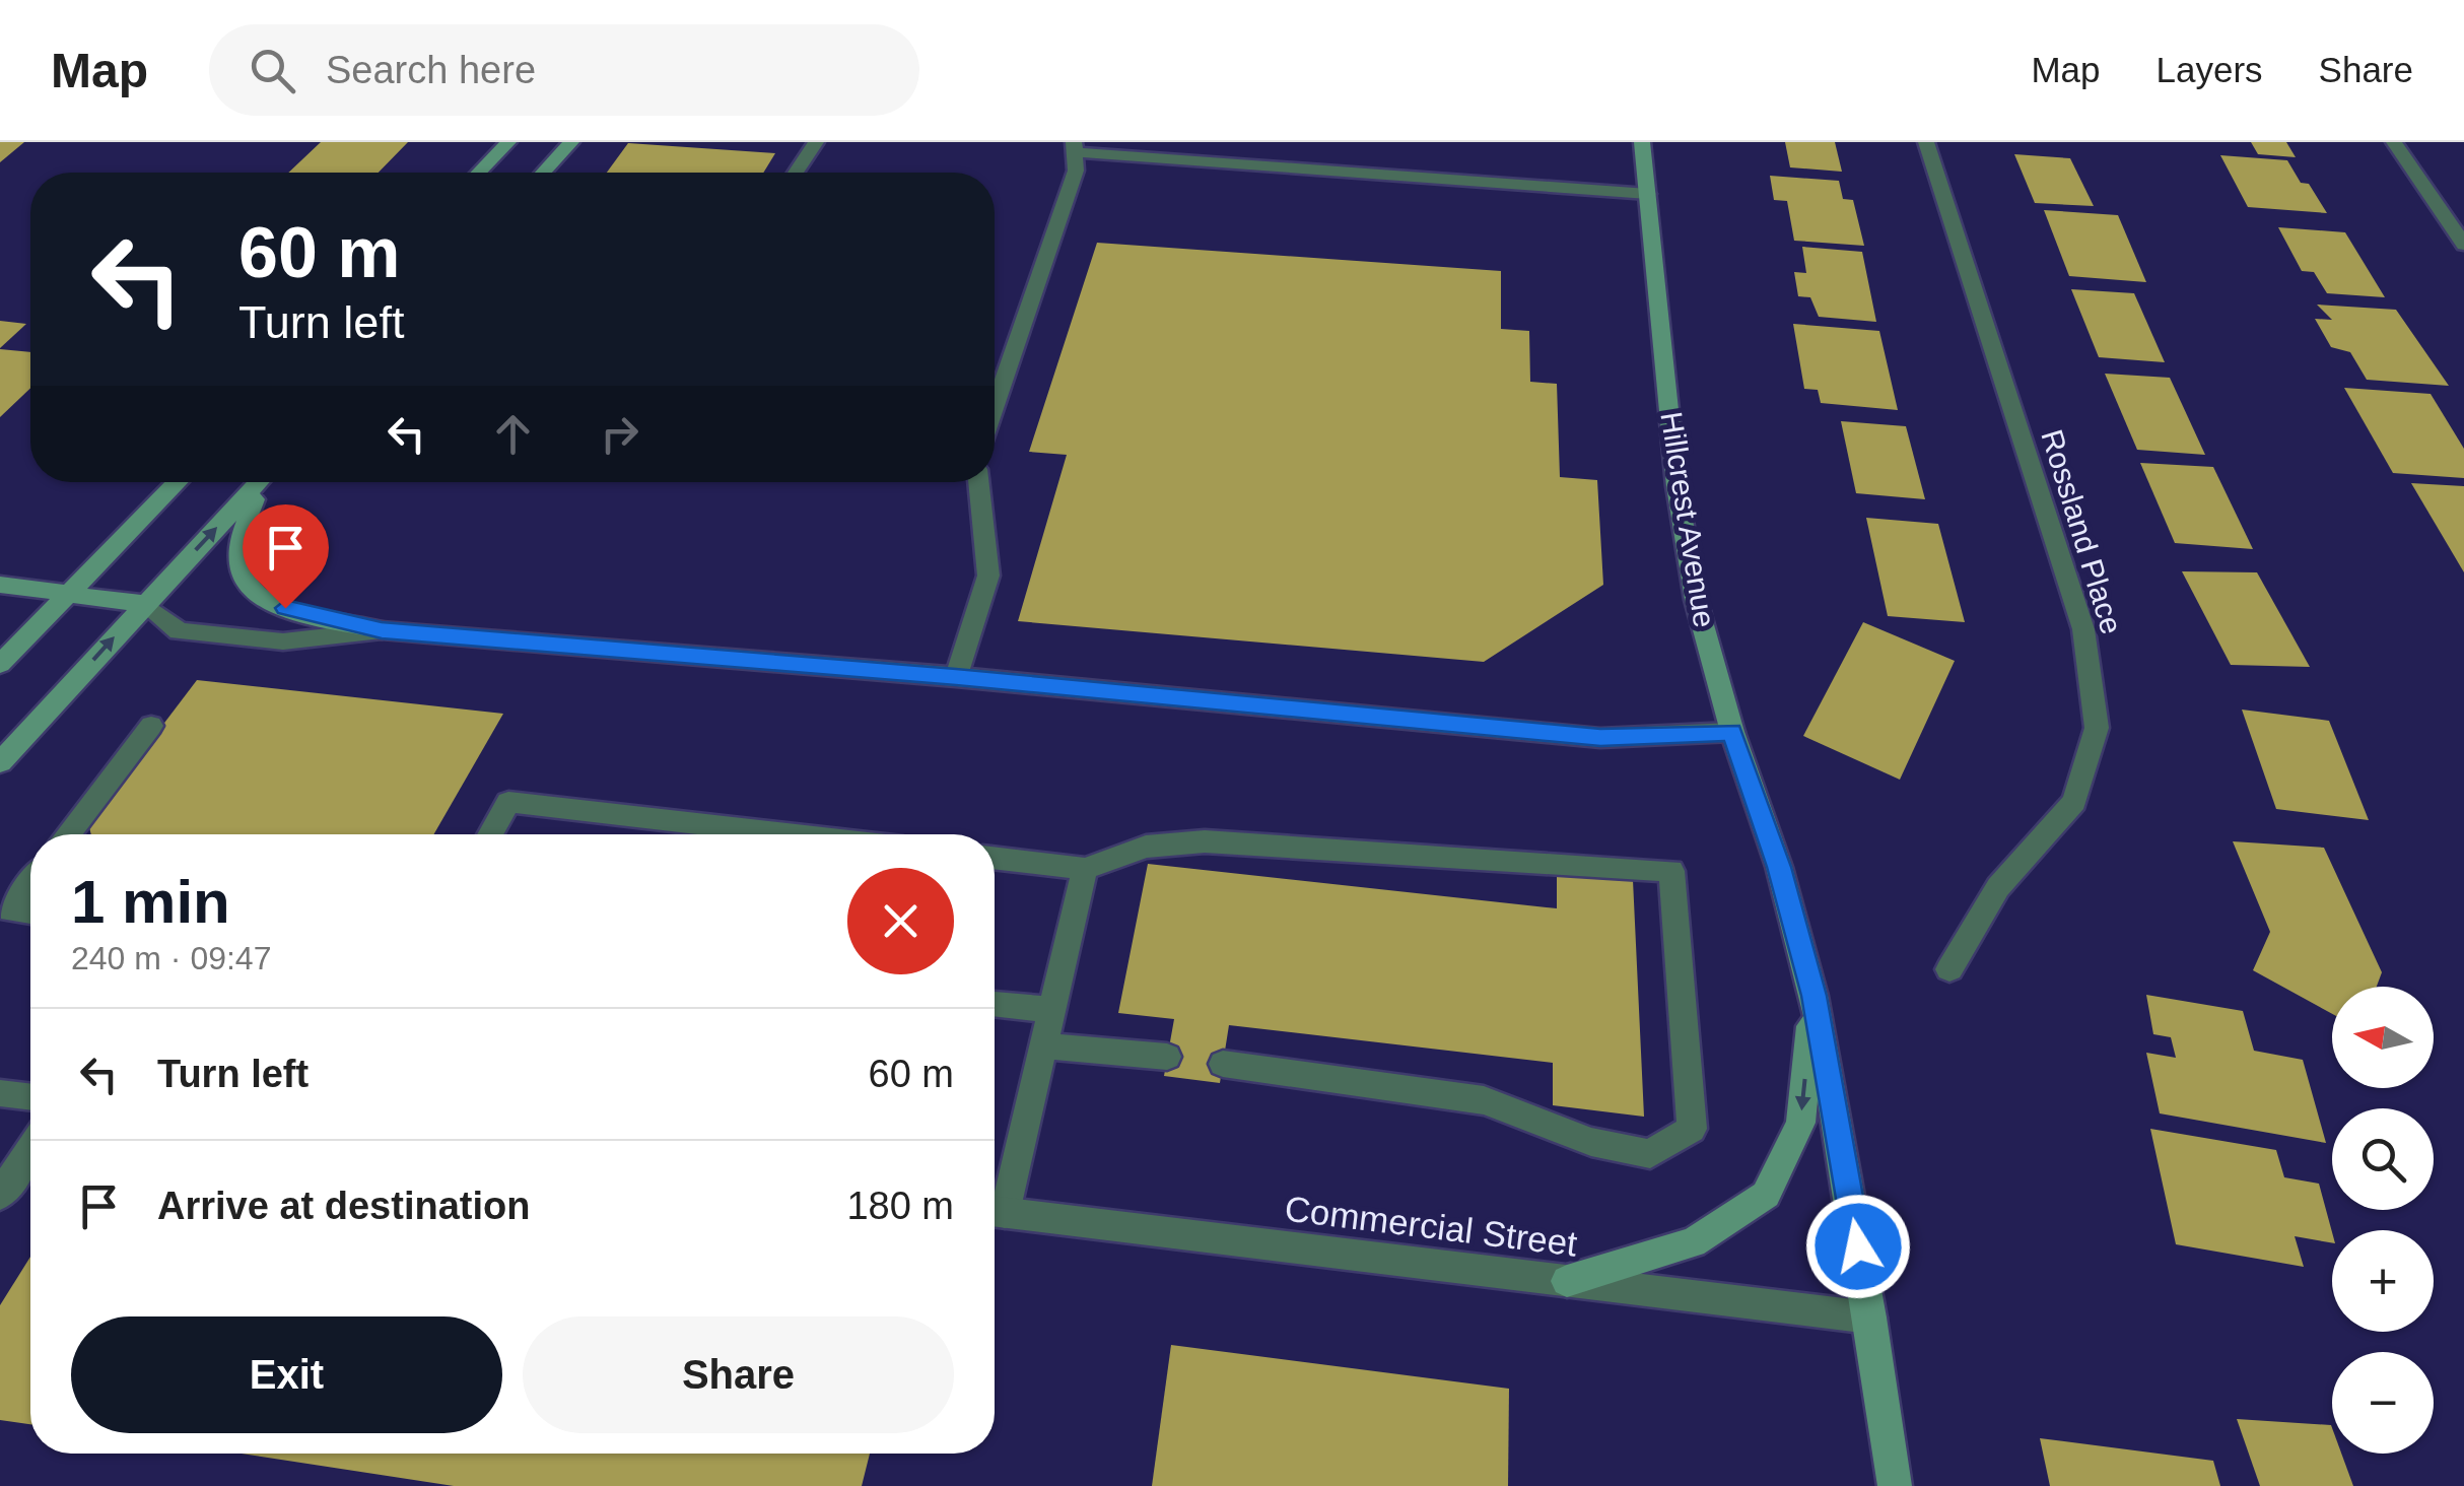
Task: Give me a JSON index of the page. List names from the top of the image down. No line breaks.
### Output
{"streets":{"street":["Hillcrest Avenue","Rossland Place","Commercial Street"]},"crossings":[["Hillcrest Avenue","Commercial Street"]],"north":"left","page":{"header":"Map","search":"Search here","nav":["Map","Layers","Share"],"turn":["60 m","Turn left"],"heading":["1 min","240 m · 09:47"],"map_buttons":["+","−"],"list":[{"name":"Turn left","value":"60 m"},{"name":"Arrive at destination","value":"180 m"}],"buttons":["Exit","Share"]}}
